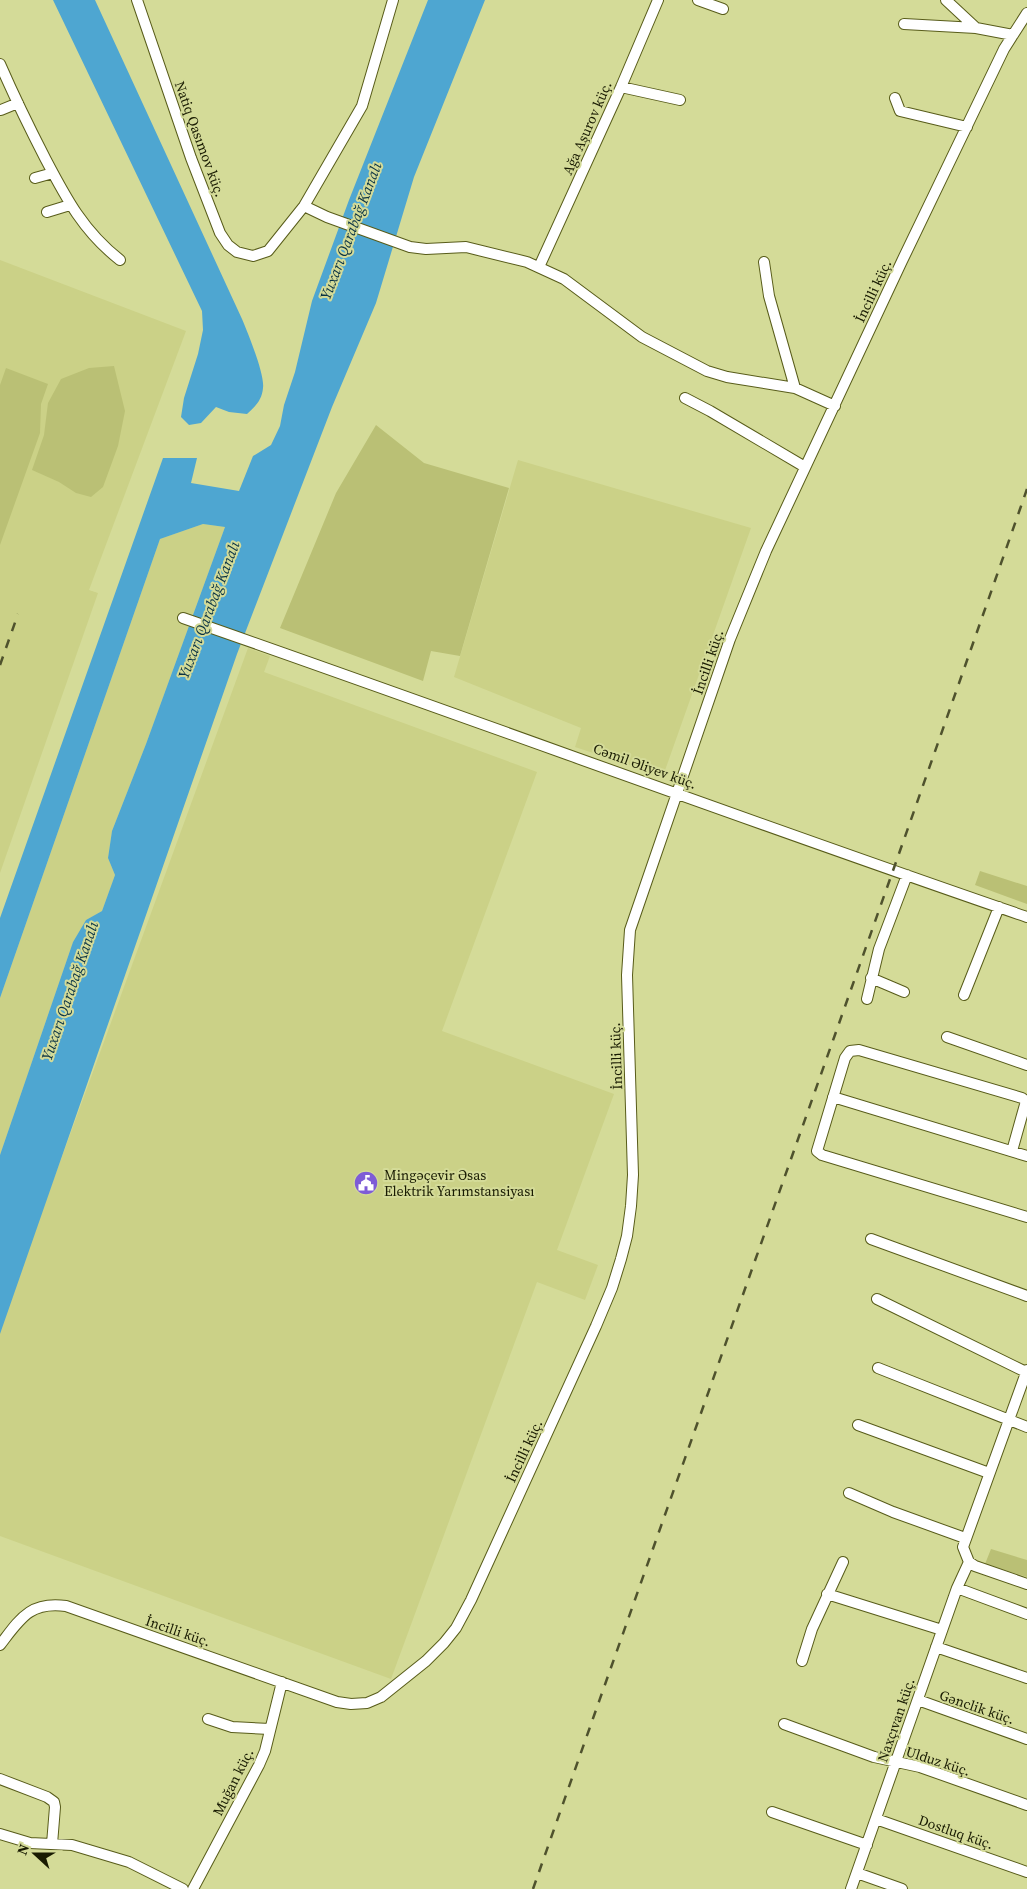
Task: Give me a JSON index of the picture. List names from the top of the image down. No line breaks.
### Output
{"streets":{"street":["Ağa Aşurov küç.","Natiq Qasımov küç.","İncilli küç.","Cəmil Əliyev küç.","Gənclik küç.","Naxçıvan küç.","Ulduz küç.","Muğan küç.","Dostluq küç."]},"crossings":[["İncilli küç.","Cəmil Əliyev küç."],["İncilli küç.","Muğan küç."],["Gənclik küç.","Naxçıvan küç."],["Naxçıvan küç.","Ulduz küç."],["Naxçıvan küç.","Dostluq küç."]],"water":["Yuxarı Qarabağ Kanalı"],"places":{"public building":["Mingəçevir Əsas Elektrik Yarımstansiyası"]},"north":"left"}
